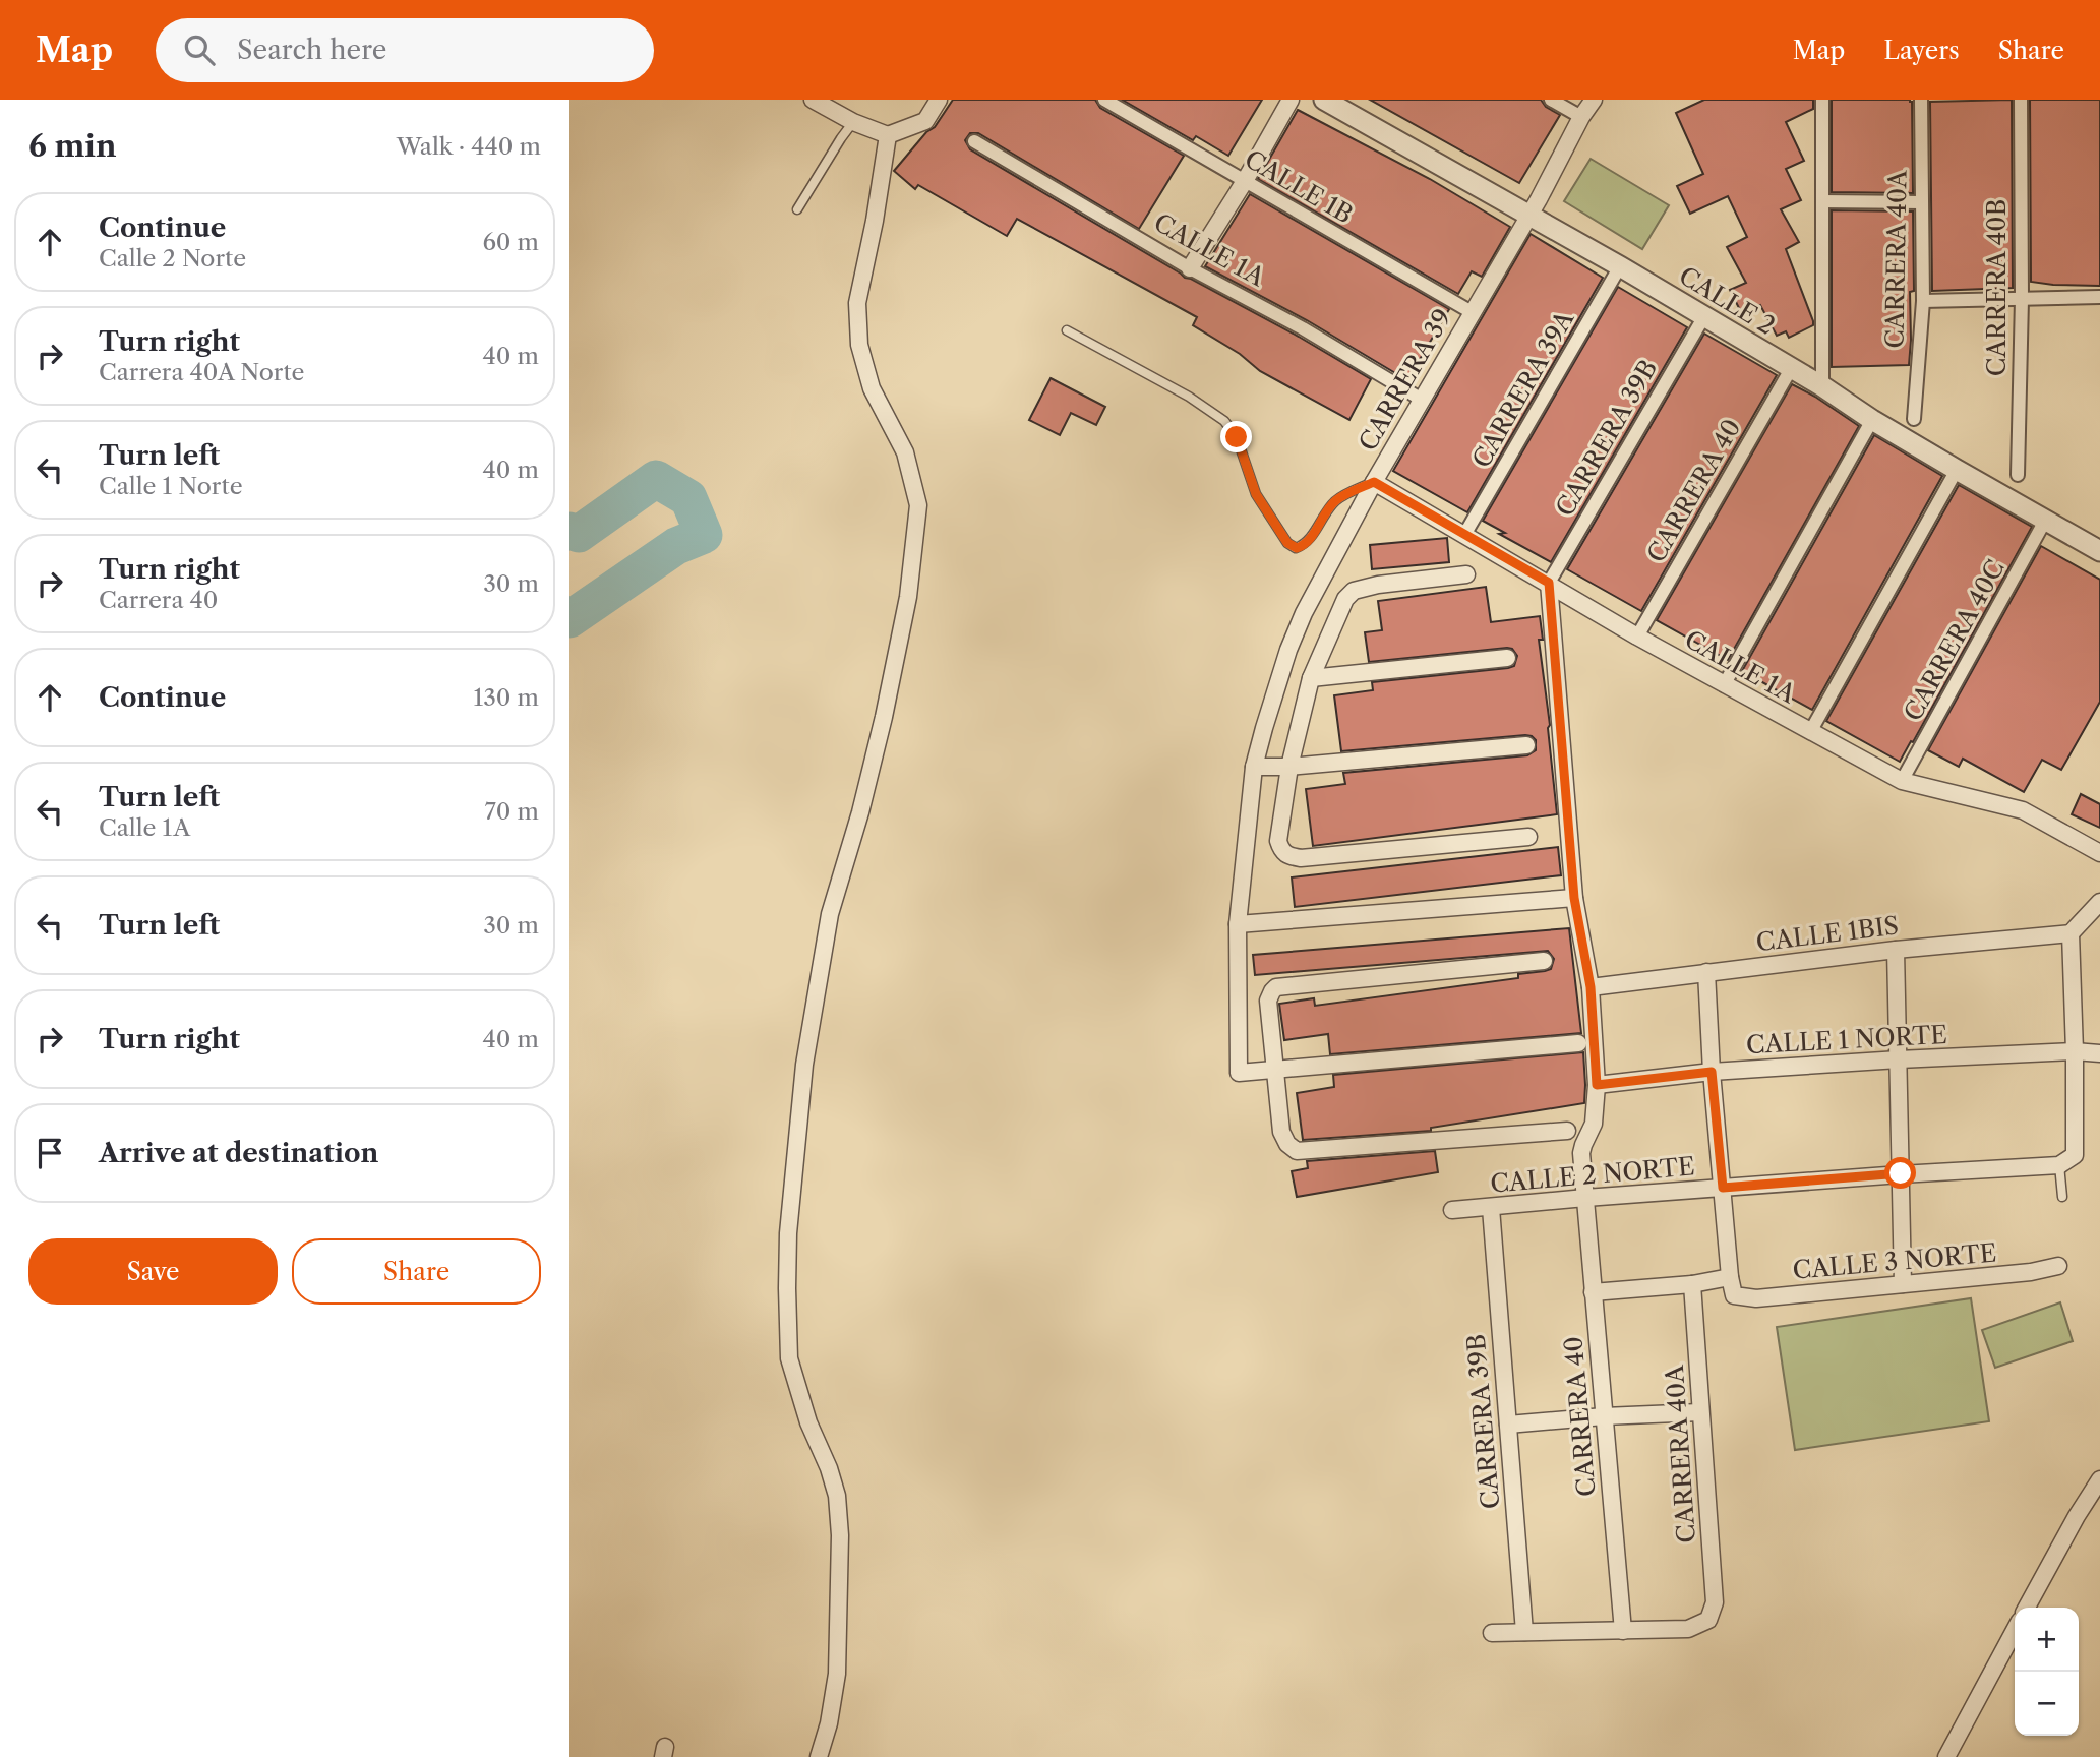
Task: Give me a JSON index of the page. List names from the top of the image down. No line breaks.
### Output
{"streets":{"street":["CALLE 1B","CALLE 1A","CARRERA 40A","CARRERA 40B","CALLE 2","CARRERA 39","CARRERA 39A","CARRERA 39B","CARRERA 40","CARRERA 40C","CALLE 1BIS","CALLE 1 NORTE","CALLE 2 NORTE","CALLE 3 NORTE"]},"crossings":[["CALLE 1B","CARRERA 39"],["CALLE 1A","CARRERA 39"],["CALLE 1A","CARRERA 39A"],["CALLE 1A","CARRERA 39B"],["CALLE 1A","CARRERA 40"],["CALLE 1A","CARRERA 40C"],["CARRERA 40A","CARRERA 40"],["CALLE 2","CARRERA 39"],["CALLE 2","CARRERA 39A"],["CALLE 2","CARRERA 39B"],["CALLE 2","CARRERA 40"],["CALLE 2","CARRERA 40C"],["CARRERA 39B","CALLE 2 NORTE"],["CARRERA 40","CALLE 1 NORTE"],["CARRERA 40","CALLE 2 NORTE"]],"page":{"header":"Map","search":"Search here","nav":["Map","Layers","Share"],"heading":["6 min","Walk · 440 m"],"list":[["Continue","Calle 2 Norte","60 m"],["Turn right","Carrera 40A Norte","40 m"],["Turn left","Calle 1 Norte","40 m"],["Turn right","Carrera 40","30 m"],["Continue","130 m"],["Turn left","Calle 1A","70 m"],["Turn left","30 m"],["Turn right","40 m"],"Arrive at destination"],"buttons":["Save","Share"],"map_buttons":["+","−"]}}
